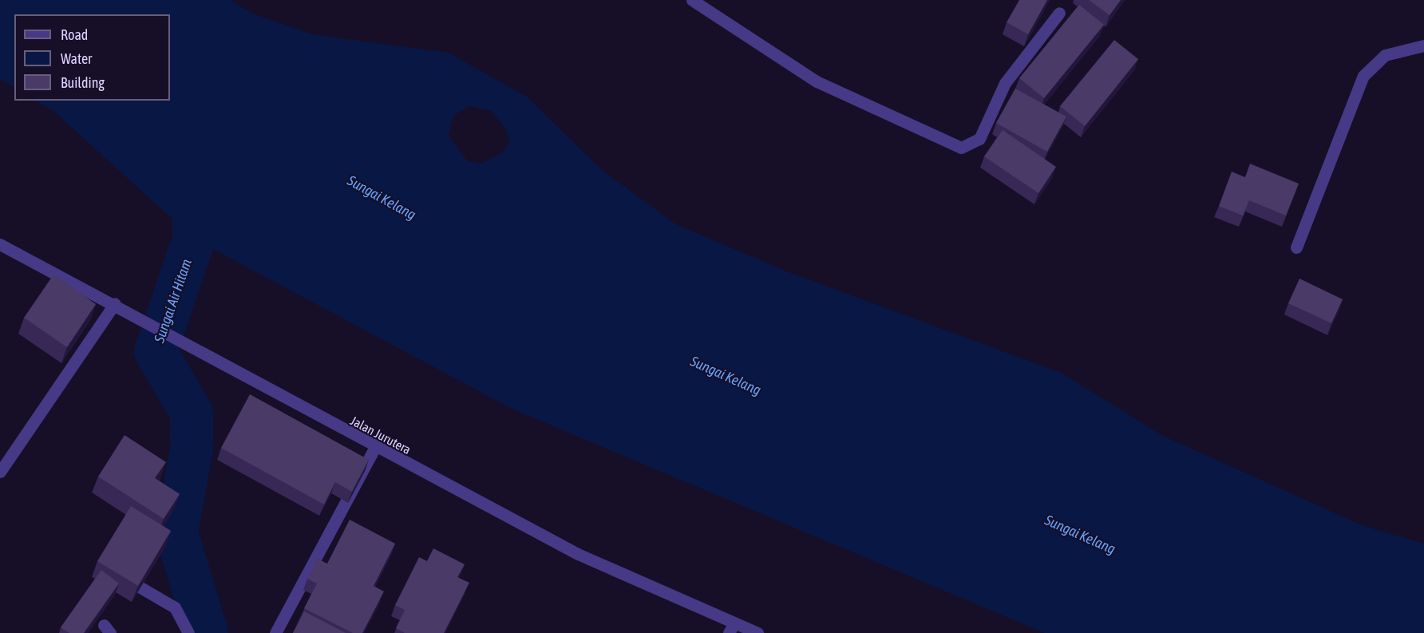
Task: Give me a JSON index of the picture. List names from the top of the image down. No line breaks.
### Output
{"streets":{"street":["Jalan Jurutera"]},"water":["Sungai Kelang","Sungai Air Hitam"],"legend":["Road","Water","Building"]}
